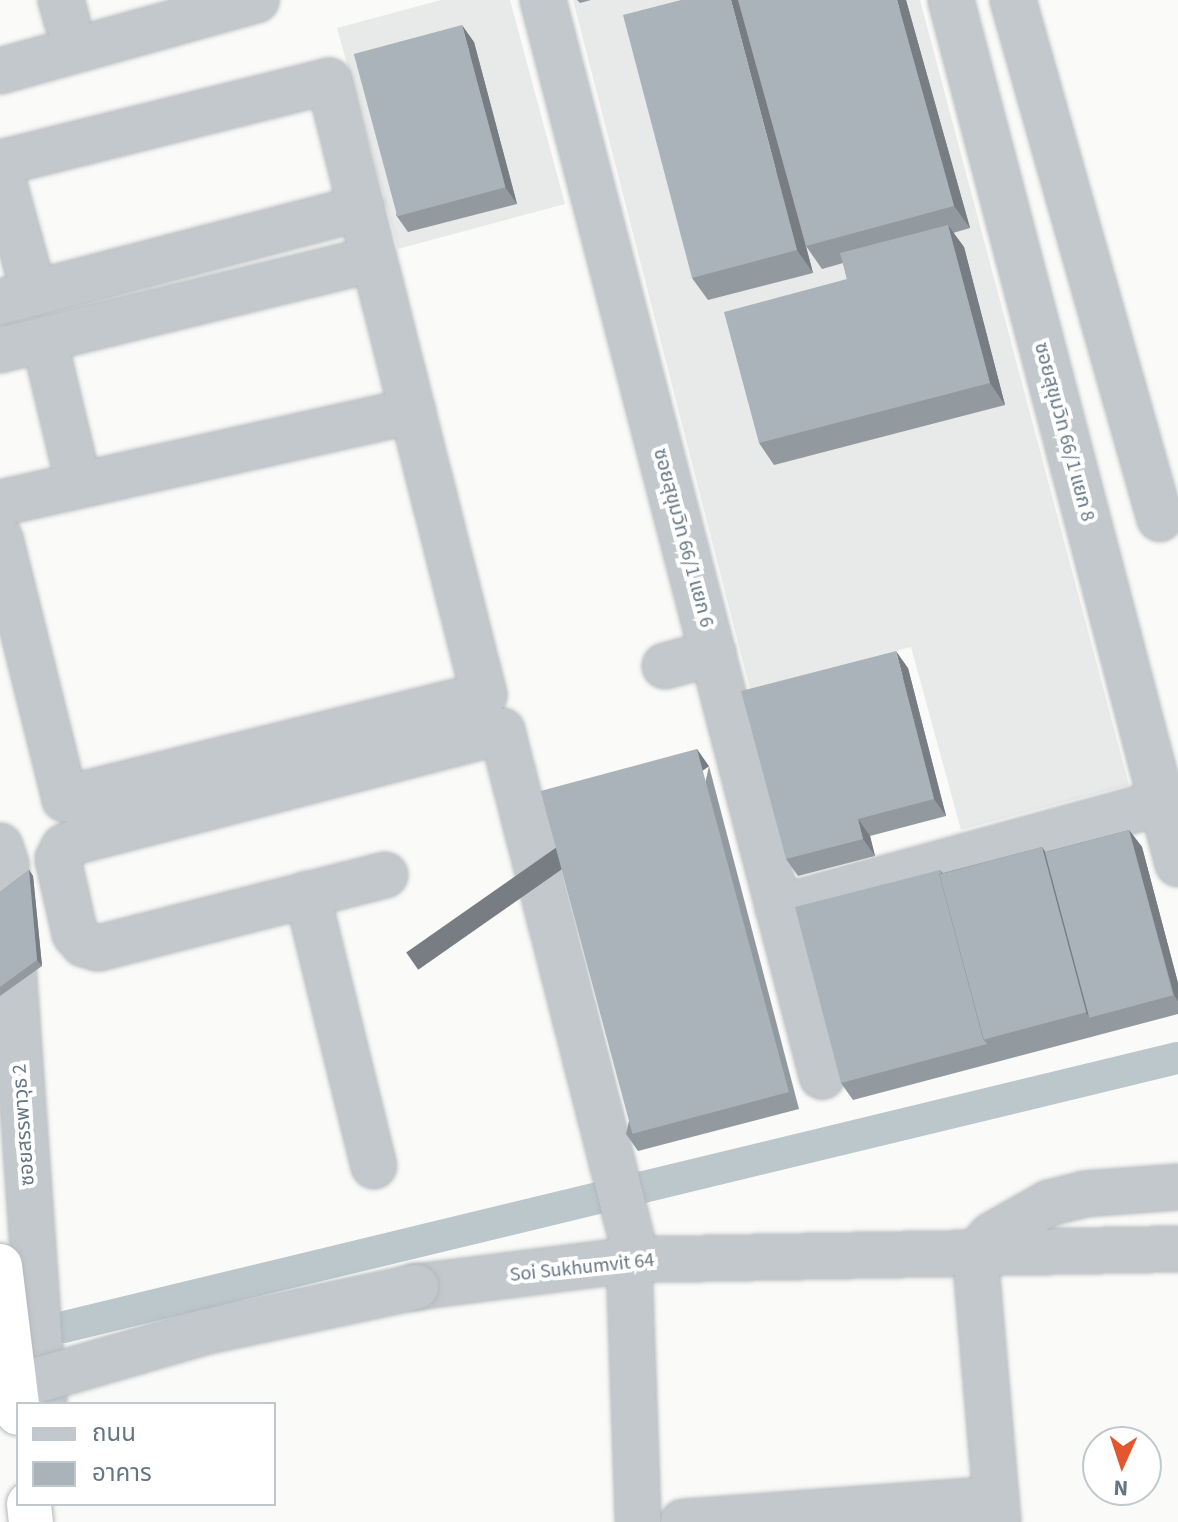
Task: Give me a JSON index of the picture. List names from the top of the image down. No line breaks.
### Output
{"streets":{"street":["ซอยสุขุมวิท 66/1 แยก 8","ซอยสุขุมวิท 66/1 แยก 6","ซอยสรรพาวุธ 2","Soi Sukhumvit 64"]},"legend":["ถนน","อาคาร"],"north":"bottom"}
